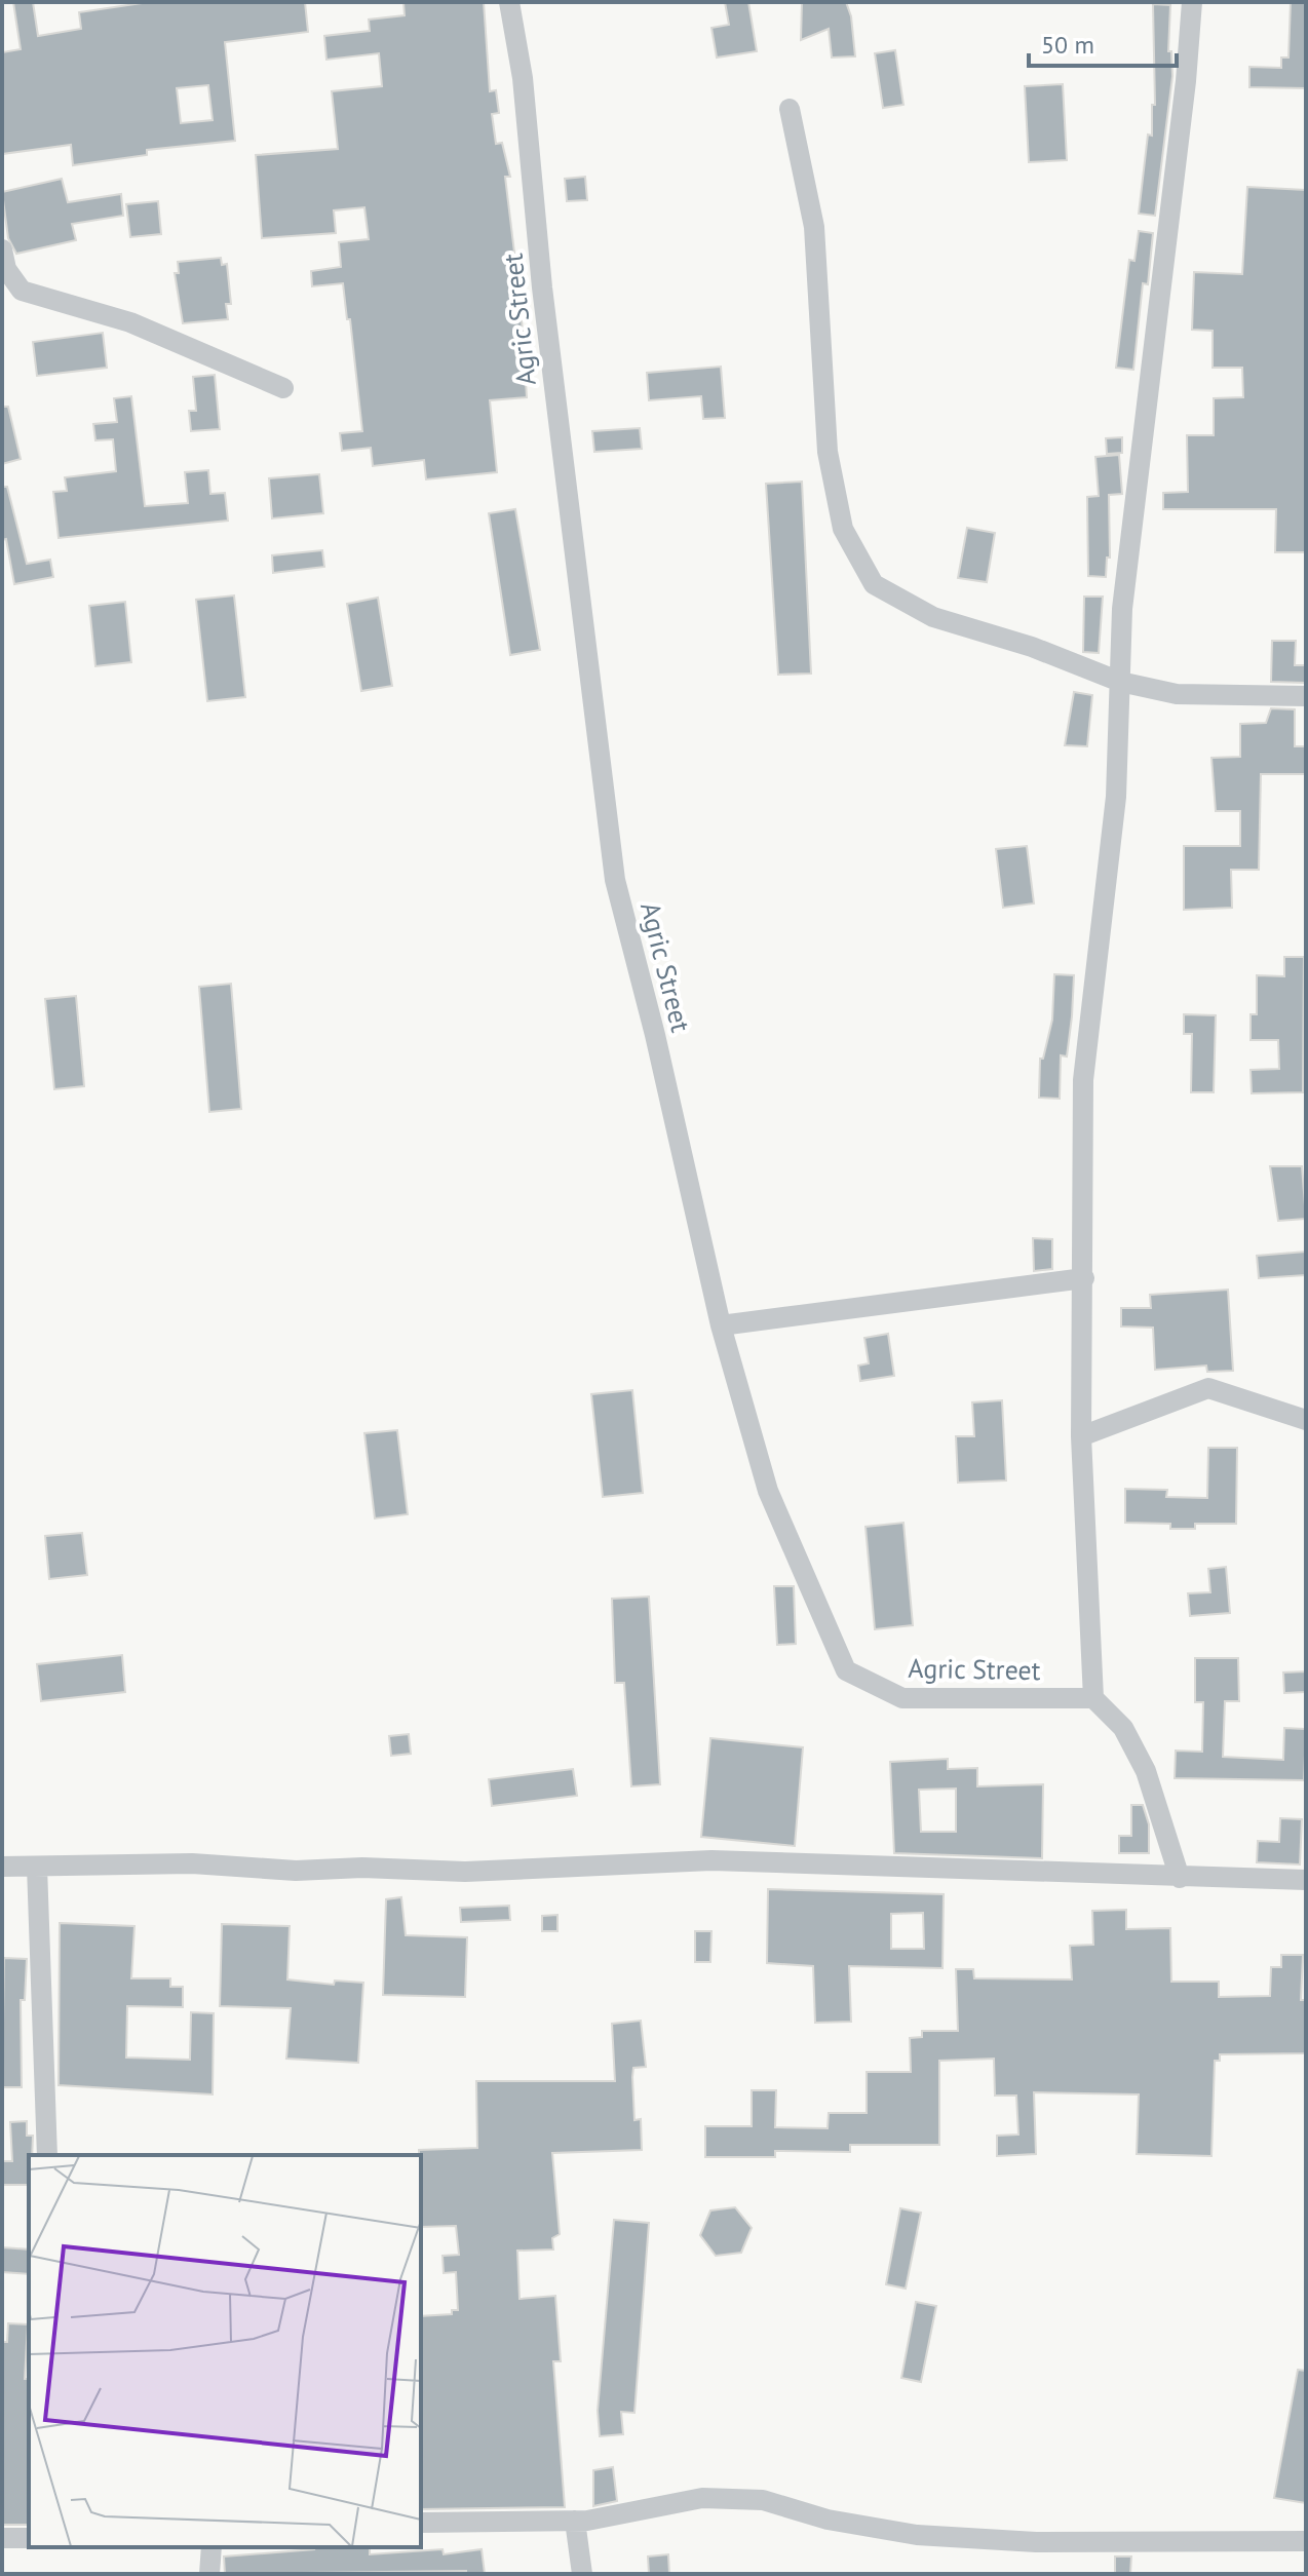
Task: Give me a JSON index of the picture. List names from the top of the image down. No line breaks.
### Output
{"streets":{"street":["Agric Street"]},"scale_bar":"50 m"}
